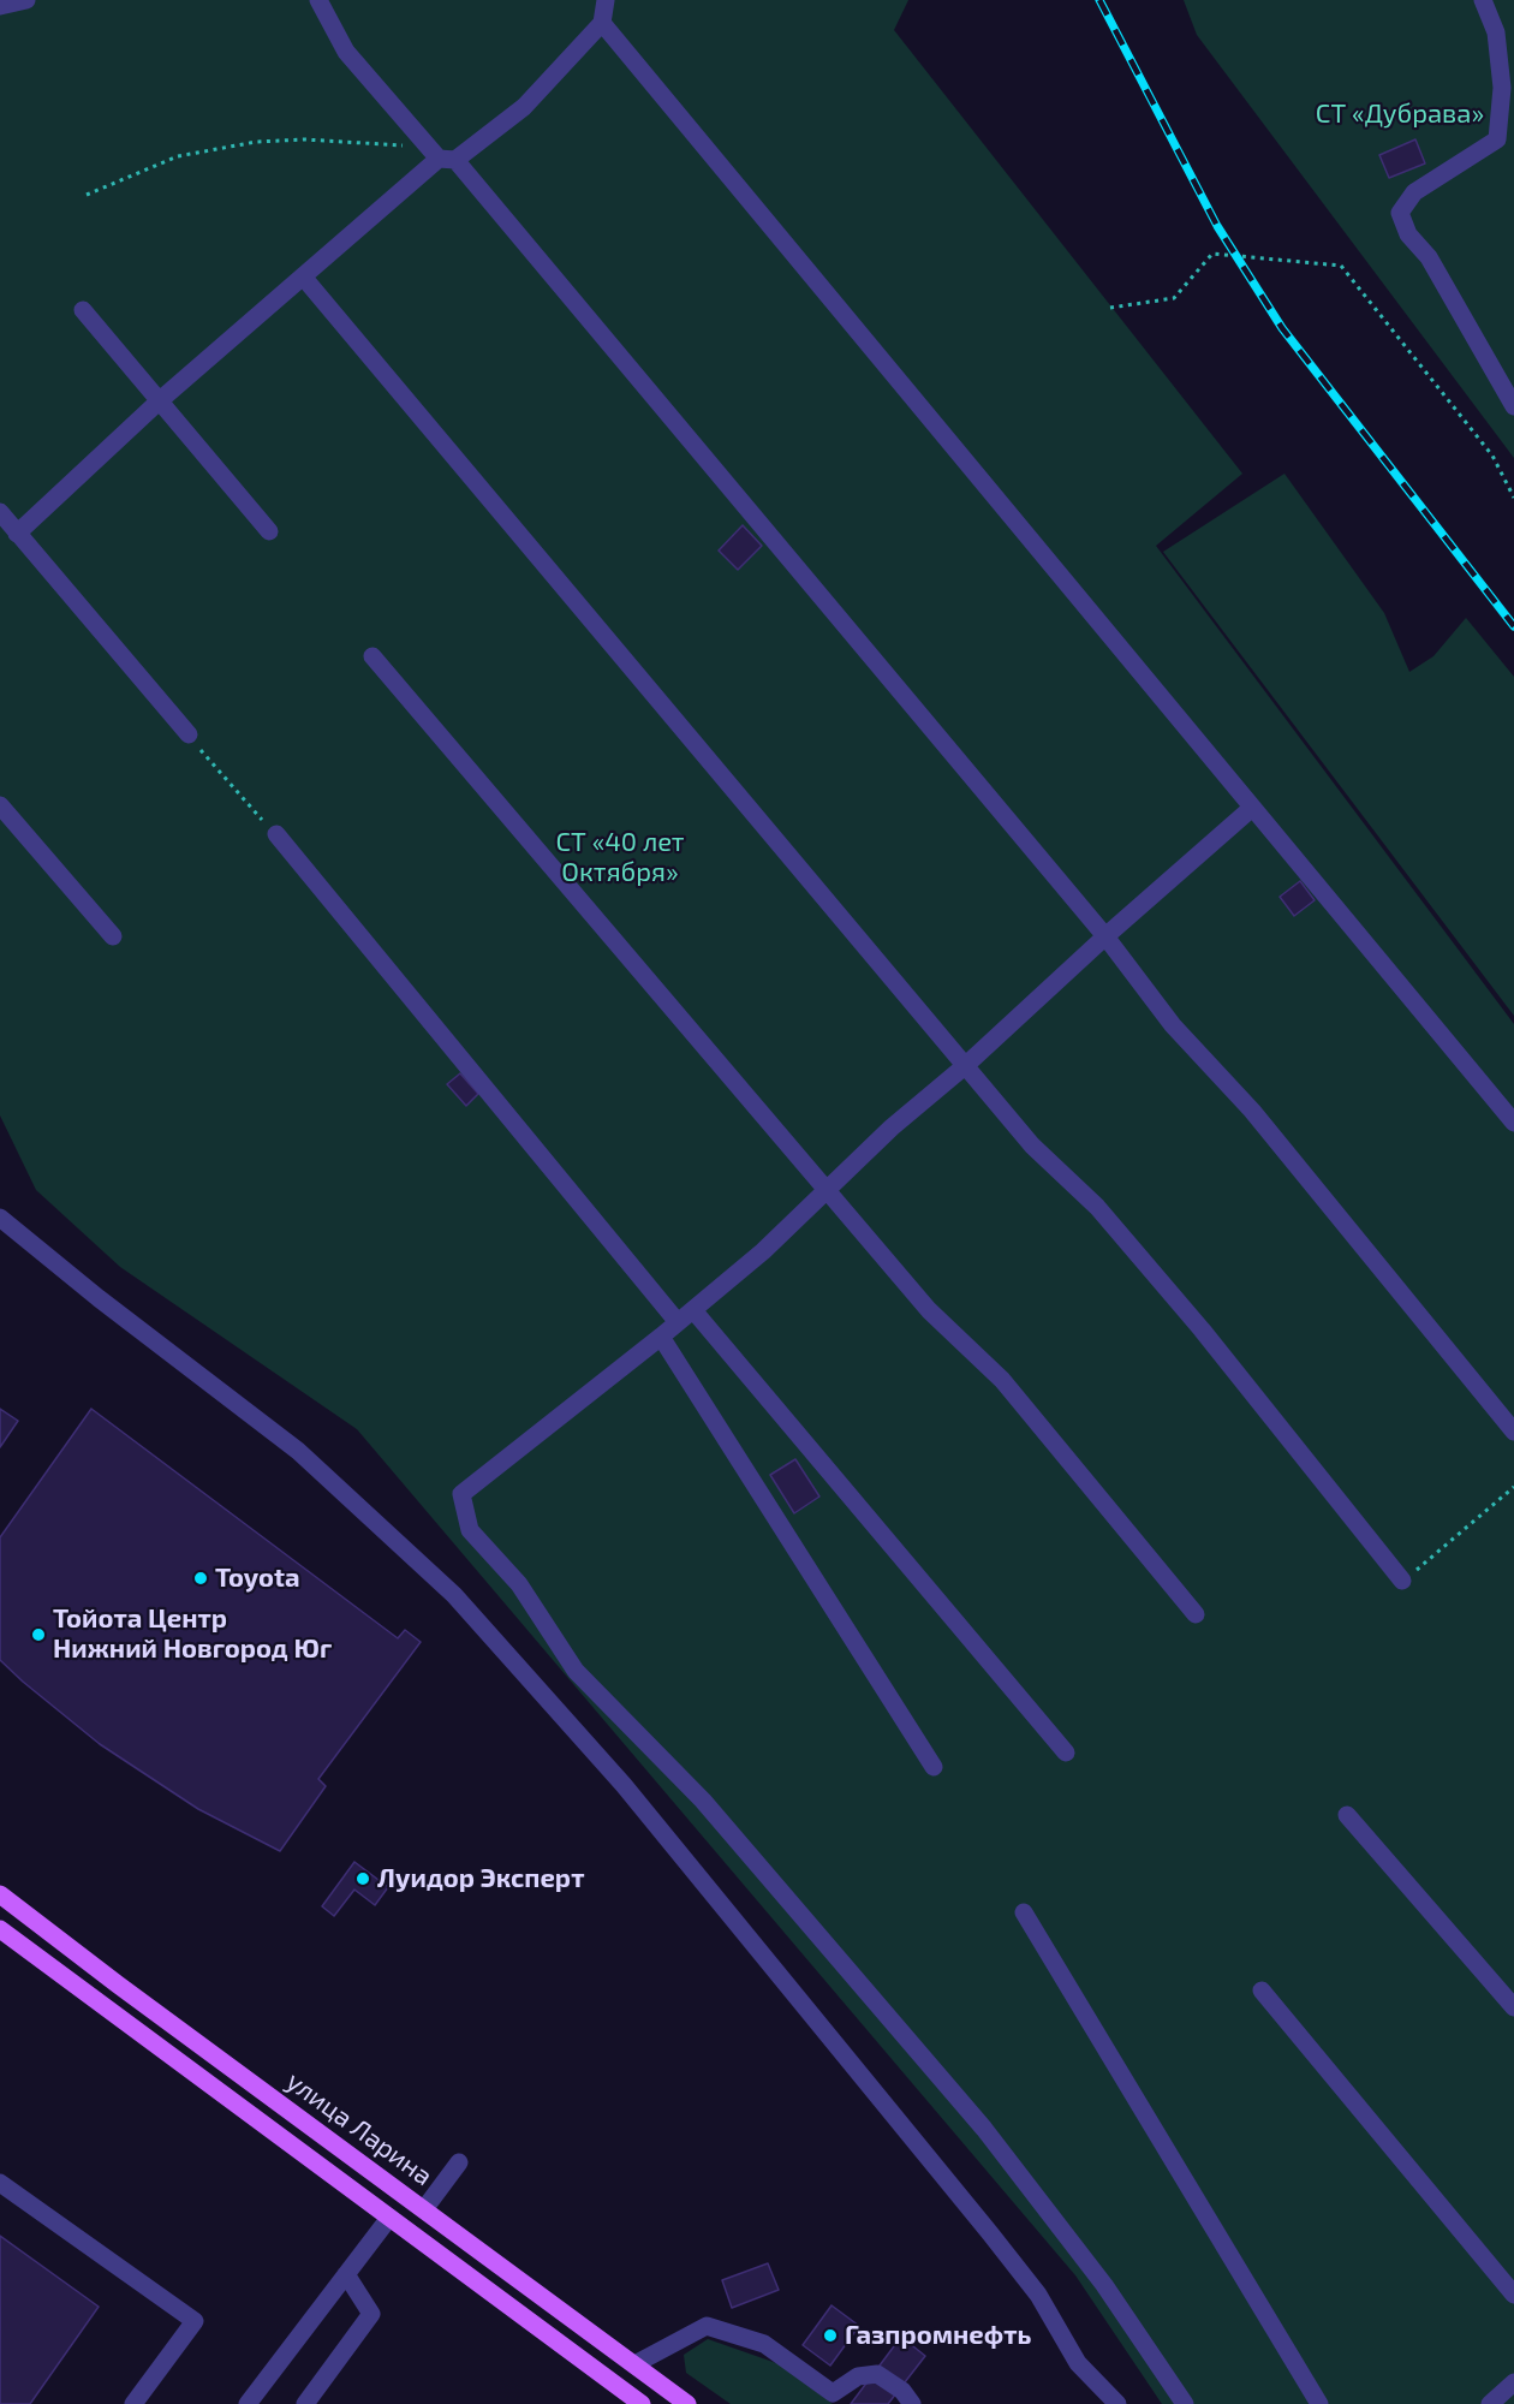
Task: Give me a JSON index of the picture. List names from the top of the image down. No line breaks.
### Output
{"streets":{"main road":["улица Ларина"]},"parks":["СТ «Дубрава»","СТ «40 лет Октября»"],"places":["Toyota","Тойота Центр Нижний Новгород Юг","Луидор Эксперт","Газпромнефть"]}
